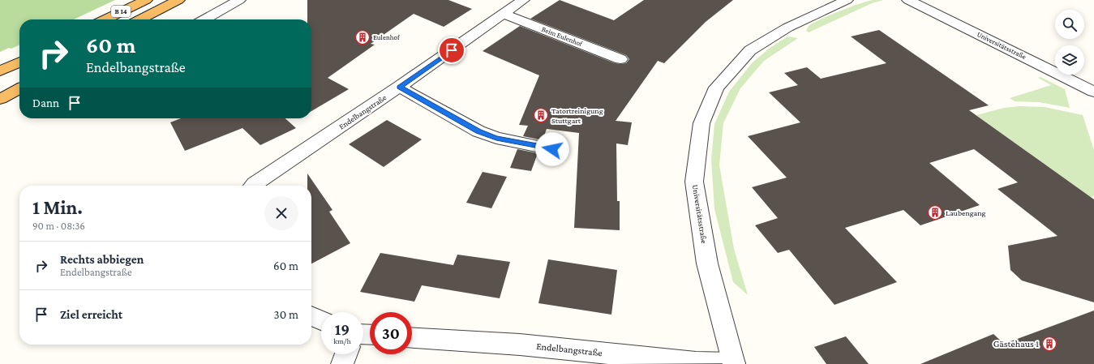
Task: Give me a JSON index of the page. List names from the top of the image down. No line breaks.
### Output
{"streets":{"highway":["B 14"],"street":["Beim Eulenhof","Universitätsstraße","Endelbangstraße"]},"crossings":[["Beim Eulenhof","Endelbangstraße"],["Universitätsstraße","Endelbangstraße"]],"places":{"building":["Eulenhof","Tatortreinigung Stuttgart","Laubengang","Gästehaus 1"]},"page":{"turn":["60 m","Endelbangstraße"],"then":"Dann","heading":["1 Min.","90 m · 08:36"],"list":[{"name":"Rechts abbiegen","note":"Endelbangstraße","value":"60 m"},{"name":"Ziel erreicht","value":"30 m"}],"speed":"19 km/h","limit":"30"}}
